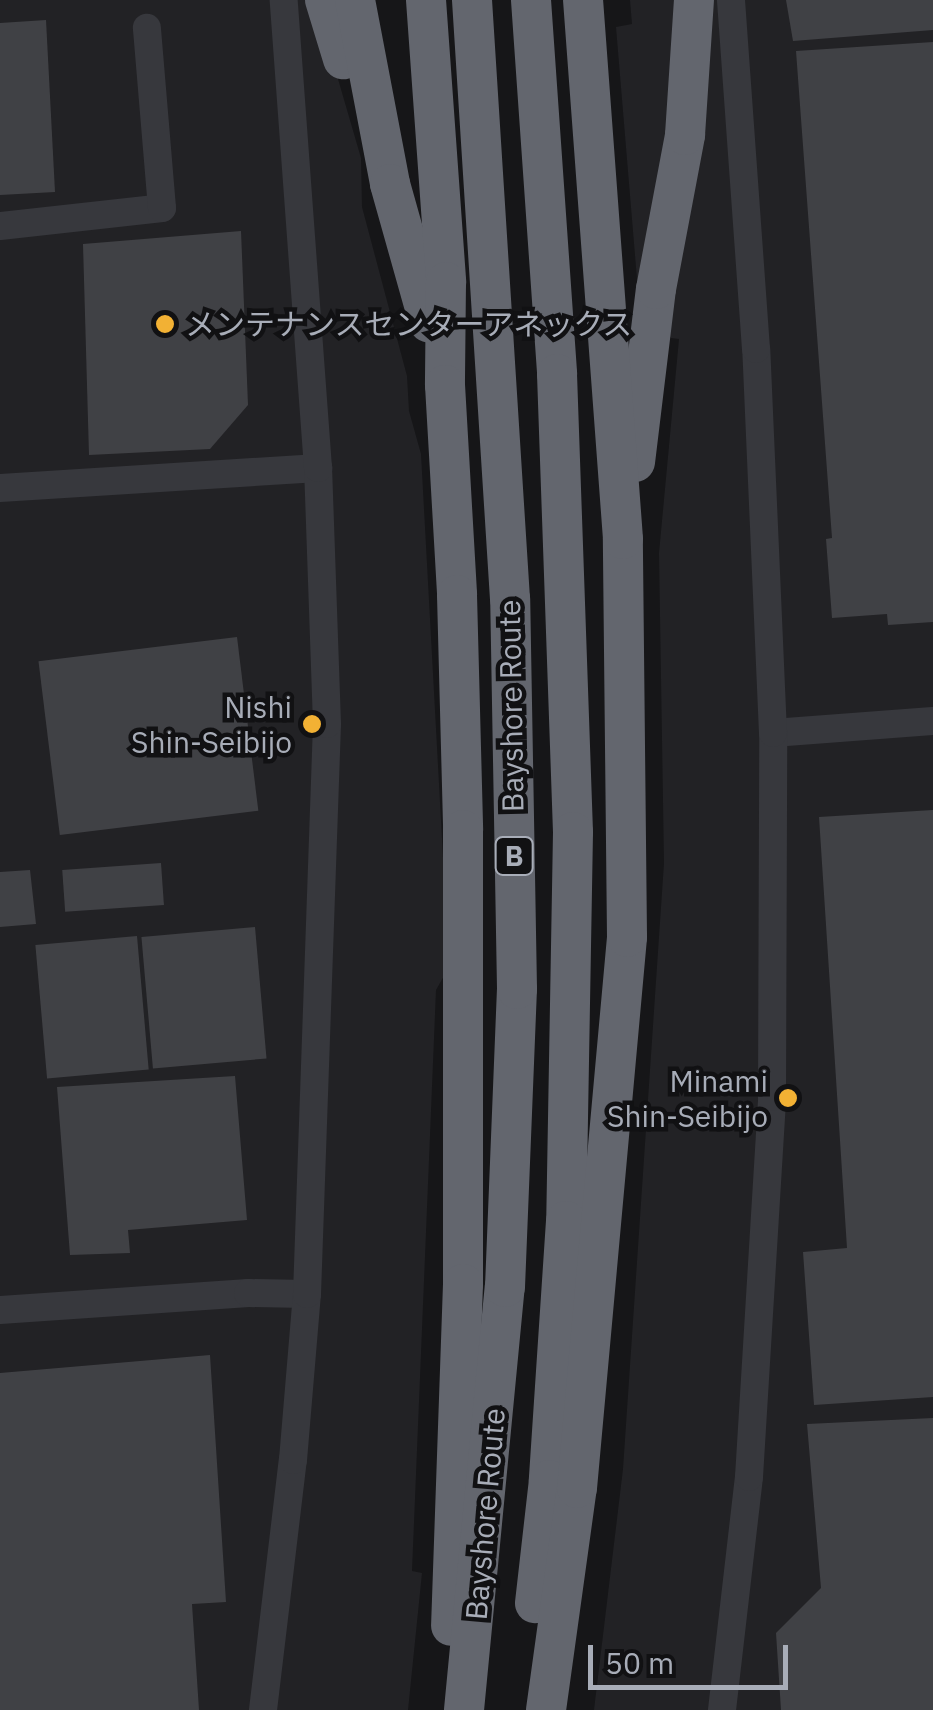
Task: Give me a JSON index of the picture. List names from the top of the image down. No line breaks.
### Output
{"streets":{"highway":["Bayshore Route","B"]},"places":["メンテナンスセンターアネックス","Nishi Shin-Seibijo","Minami Shin-Seibijo"],"scale_bar":"50 m"}
